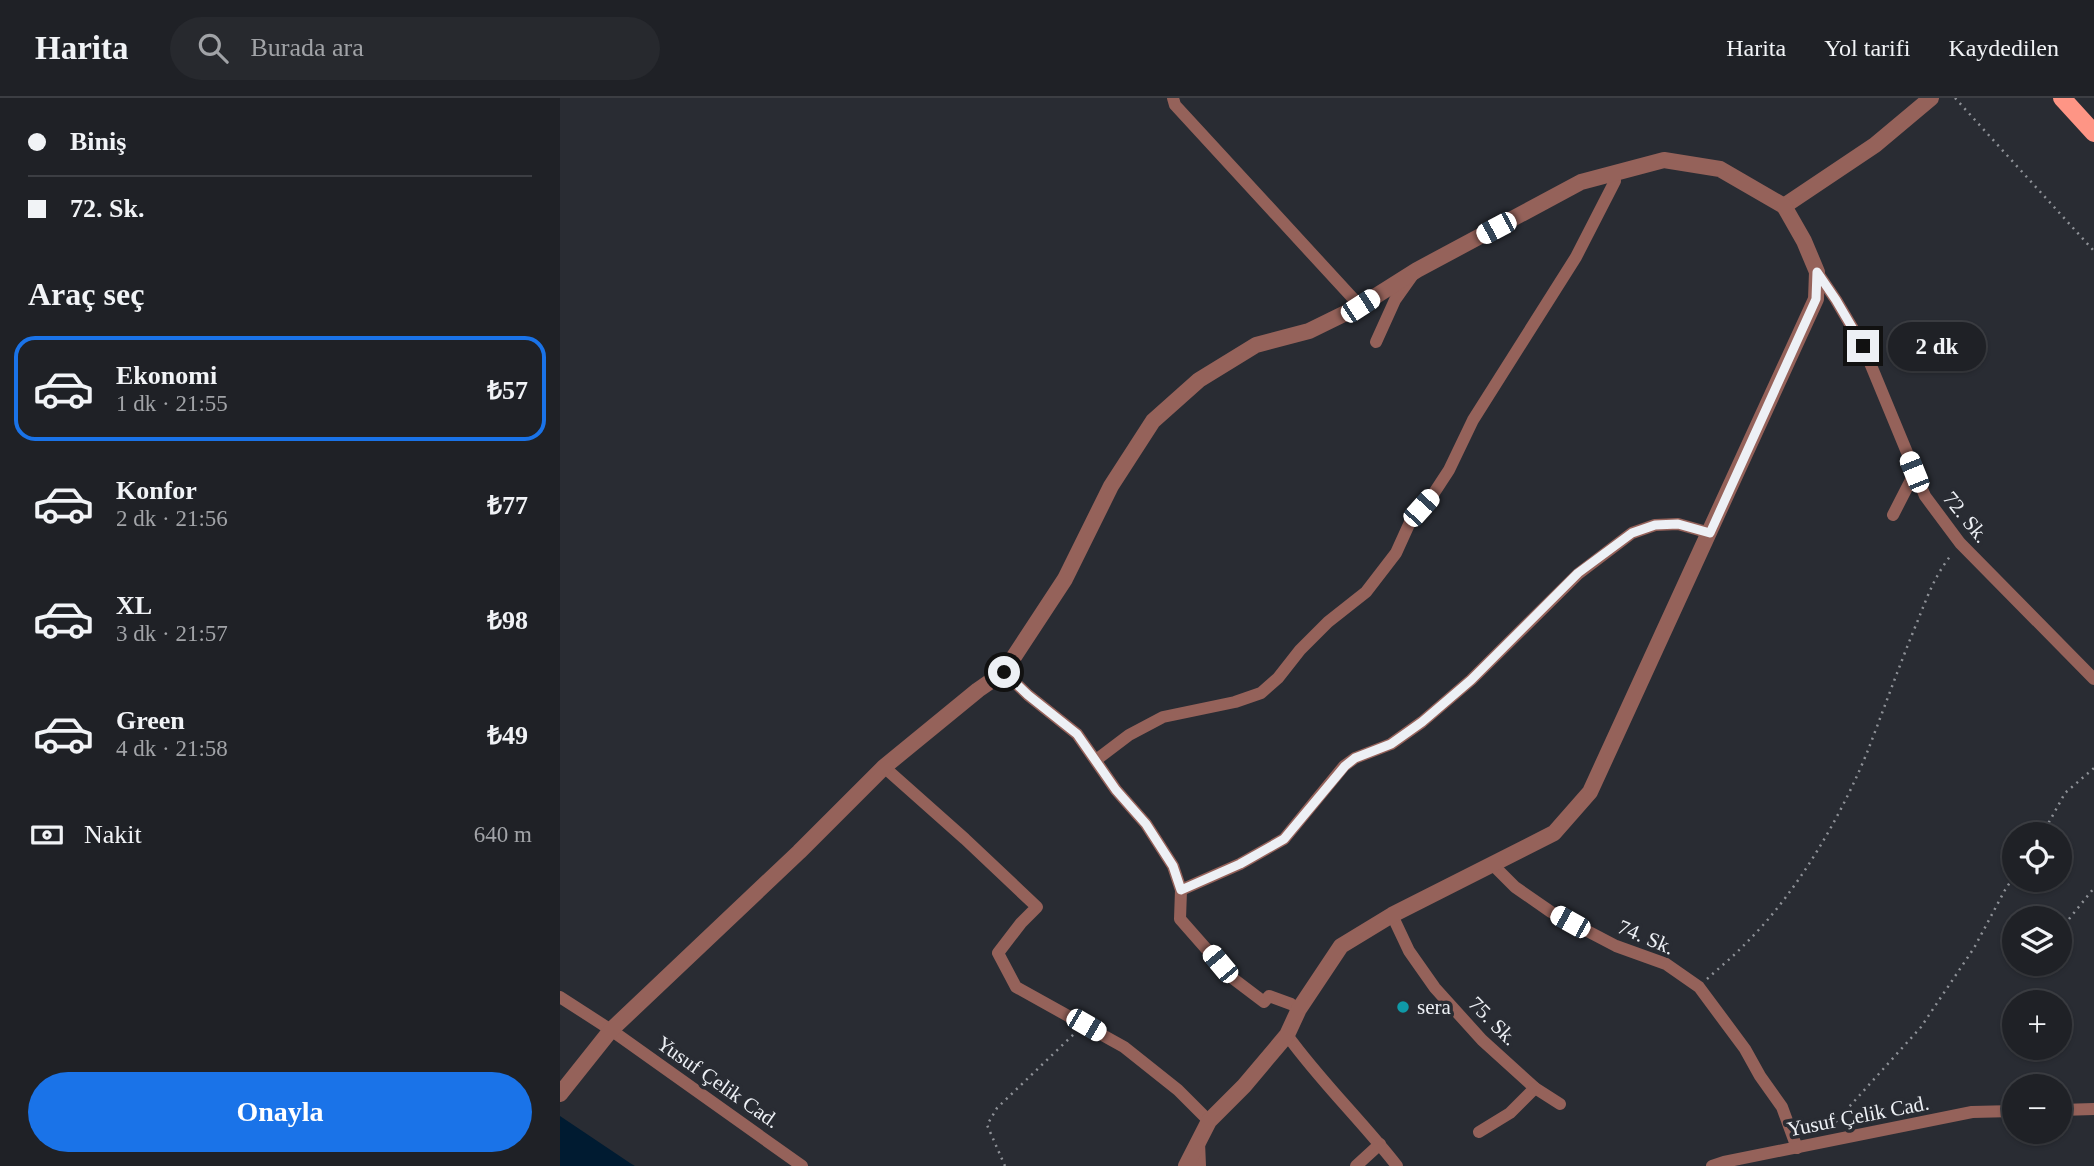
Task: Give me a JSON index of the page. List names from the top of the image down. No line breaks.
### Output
{"streets":{"street":["72. Sk.","74. Sk.","75. Sk.","Yusuf Çelik Cad."]},"crossings":[["74. Sk.","Yusuf Çelik Cad."]],"places":["sera"],"page":{"header":"Harita","search":"Burada ara","nav":["Harita","Yol tarifi","Kaydedilen"],"banner":["Biniş","72. Sk."],"heading":"Araç seç","bubble":"2 dk","list":[{"name":"Ekonomi","note":"1 dk · 21:55","value":"₺57"},{"name":"Konfor","note":"2 dk · 21:56","value":"₺77"},{"name":"XL","note":"3 dk · 21:57","value":"₺98"},{"name":"Green","note":"4 dk · 21:58","value":"₺49"}],"pay":["Nakit","640 m"],"map_buttons":["+","−"],"buttons":"Onayla"}}
